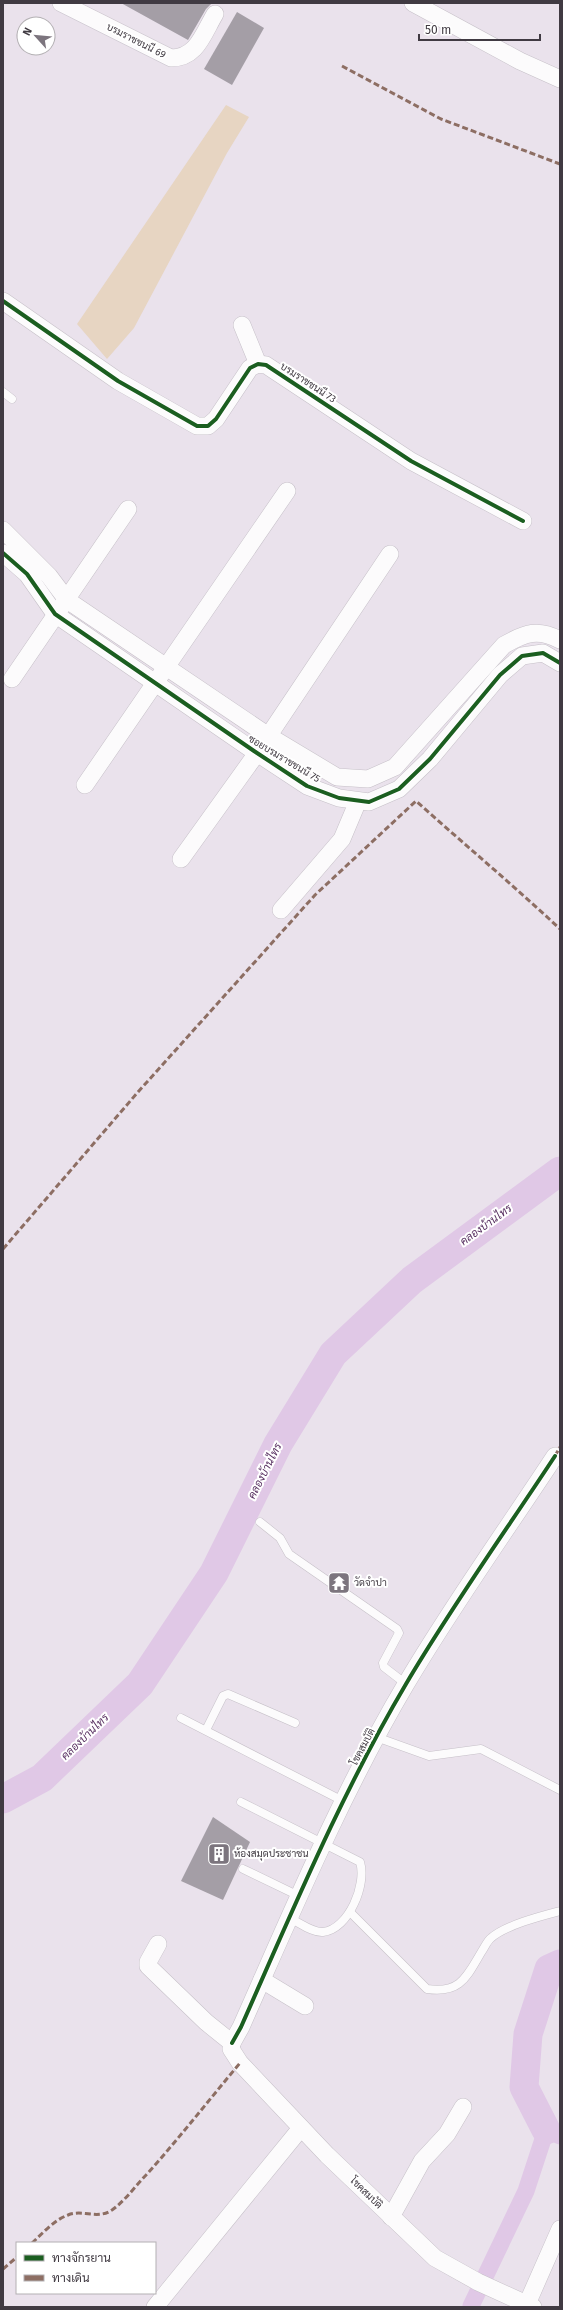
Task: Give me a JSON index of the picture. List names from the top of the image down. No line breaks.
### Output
{"streets":{"street":["บรมราชชนนี 69","บรมราชชนนี 73","ซอยบรมราชชนนี 75","โชคสมบัติ"]},"water":["คลองบ้านไทร"],"places":{"temple":["วัดจำปา"],"building":["ห้องสมุดประชาชน"]},"legend":["ทางจักรยาน","ทางเดิน"],"scale_bar":"50 m","north":"top left"}
